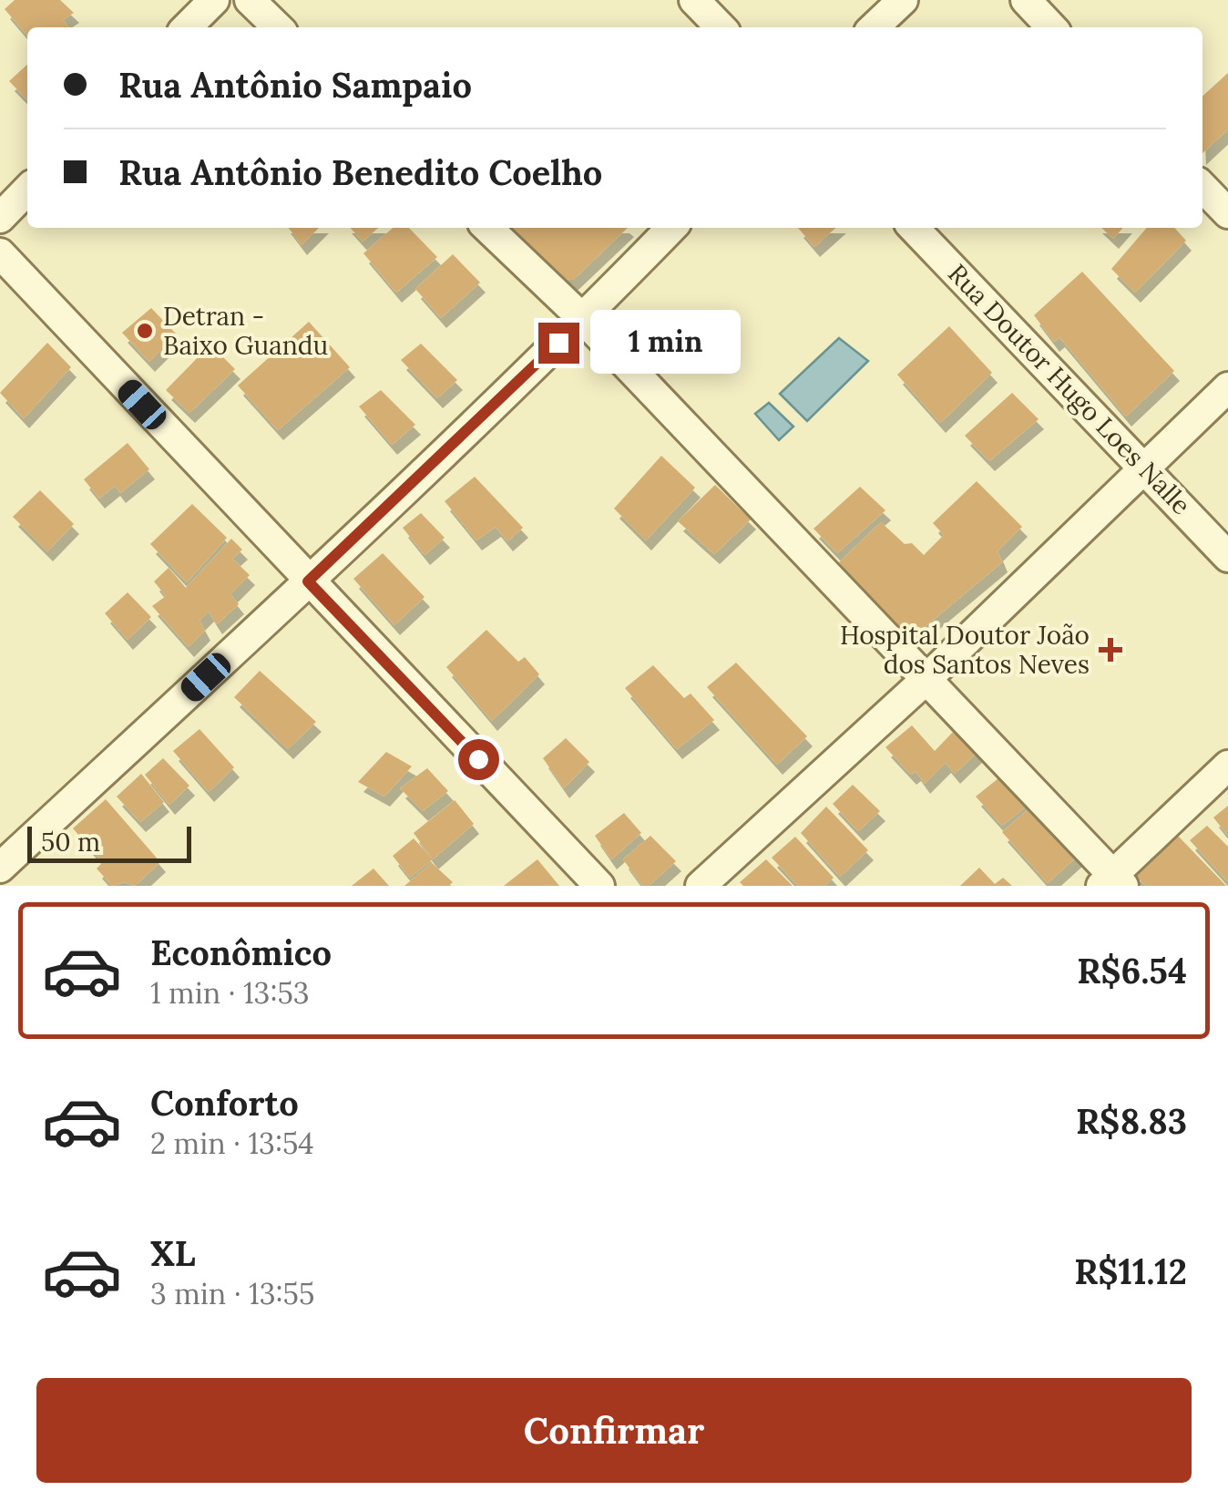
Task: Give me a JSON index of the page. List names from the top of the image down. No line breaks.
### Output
{"streets":{"street":["Rua Doutor Hugo Loes Nalle"]},"places":{"other":["Detran - Baixo Guandu"],"health":["Hospital Doutor João dos Santos Neves"]},"scale_bar":"50 m","page":{"banner":["Rua Antônio Sampaio","Rua Antônio Benedito Coelho"],"bubble":"1 min","scale":"50 m","list":[{"name":"Econômico","note":"1 min · 13:53","value":"R$6.54"},{"name":"Conforto","note":"2 min · 13:54","value":"R$8.83"},{"name":"XL","note":"3 min · 13:55","value":"R$11.12"}],"buttons":"Confirmar"}}
